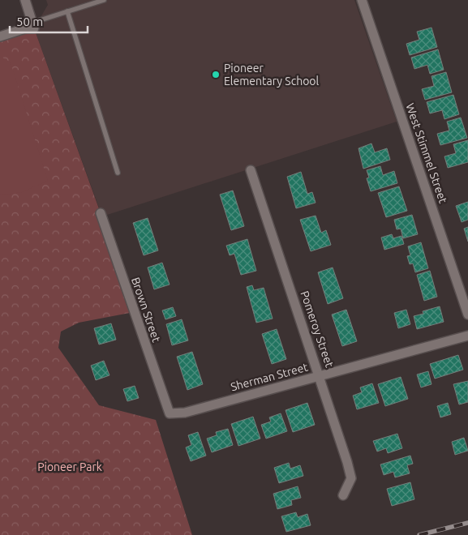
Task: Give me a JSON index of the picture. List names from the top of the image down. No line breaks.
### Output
{"streets":{"street":["West Stimmel Street","Brown Street","Pomeroy Street","Sherman Street"]},"crossings":[["Brown Street","Sherman Street"],["Pomeroy Street","Sherman Street"]],"parks":["Pioneer Park"],"places":["Pioneer Elementary School"],"scale_bar":"50 m"}
